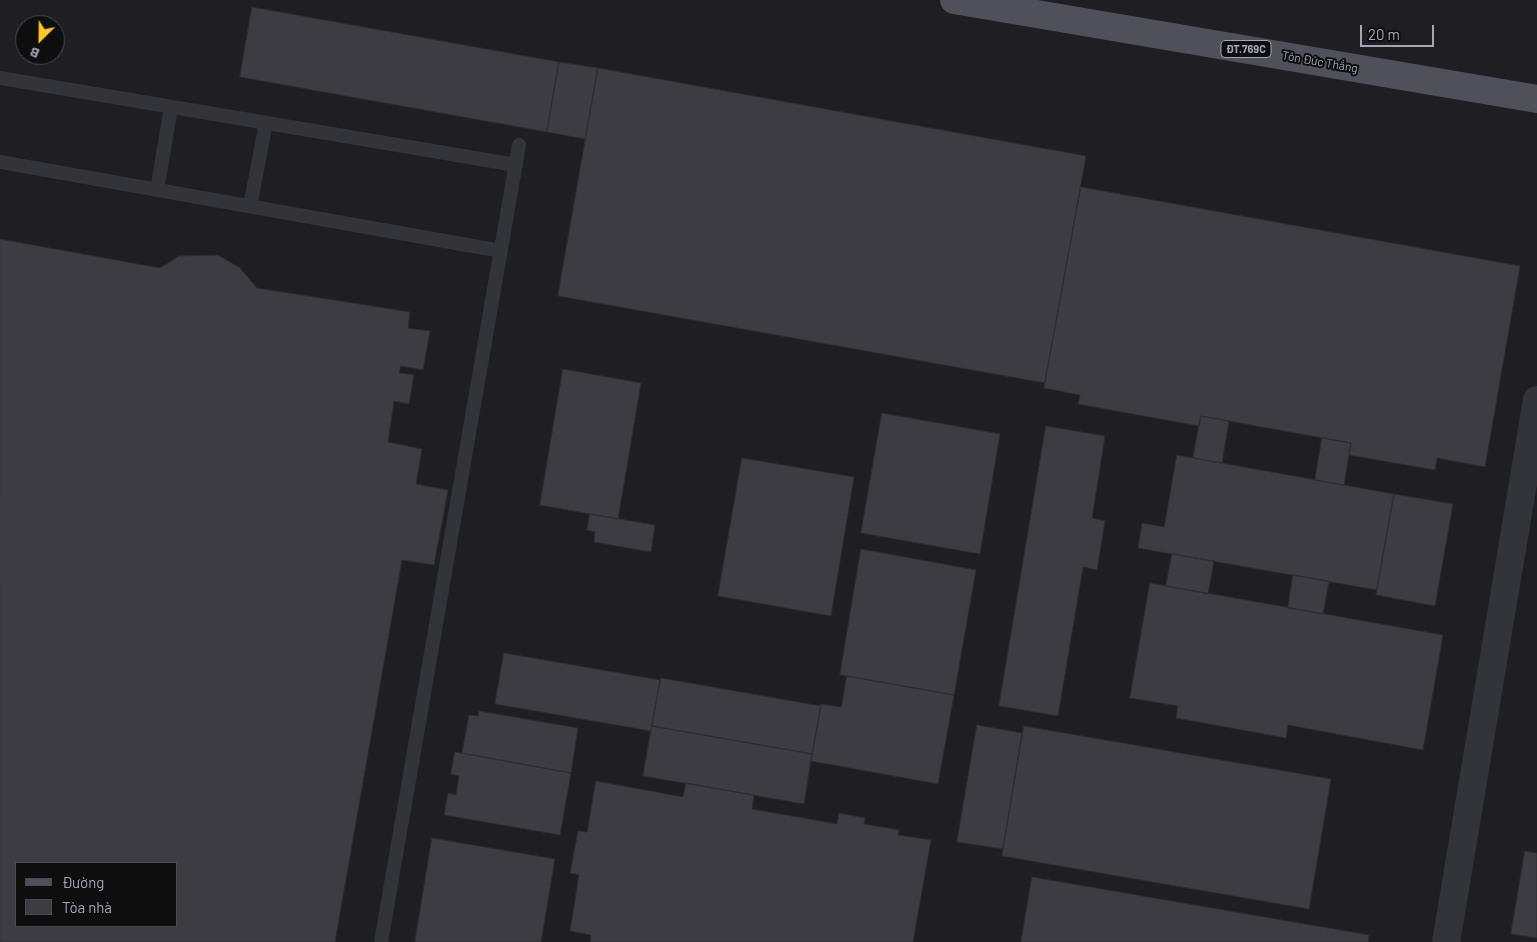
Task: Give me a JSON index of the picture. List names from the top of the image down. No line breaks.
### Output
{"streets":{"main road":["ĐT.769C","Tôn Đức Thắng"]},"legend":["Đường","Tòa nhà"],"scale_bar":"20 m","north":"bottom left"}
